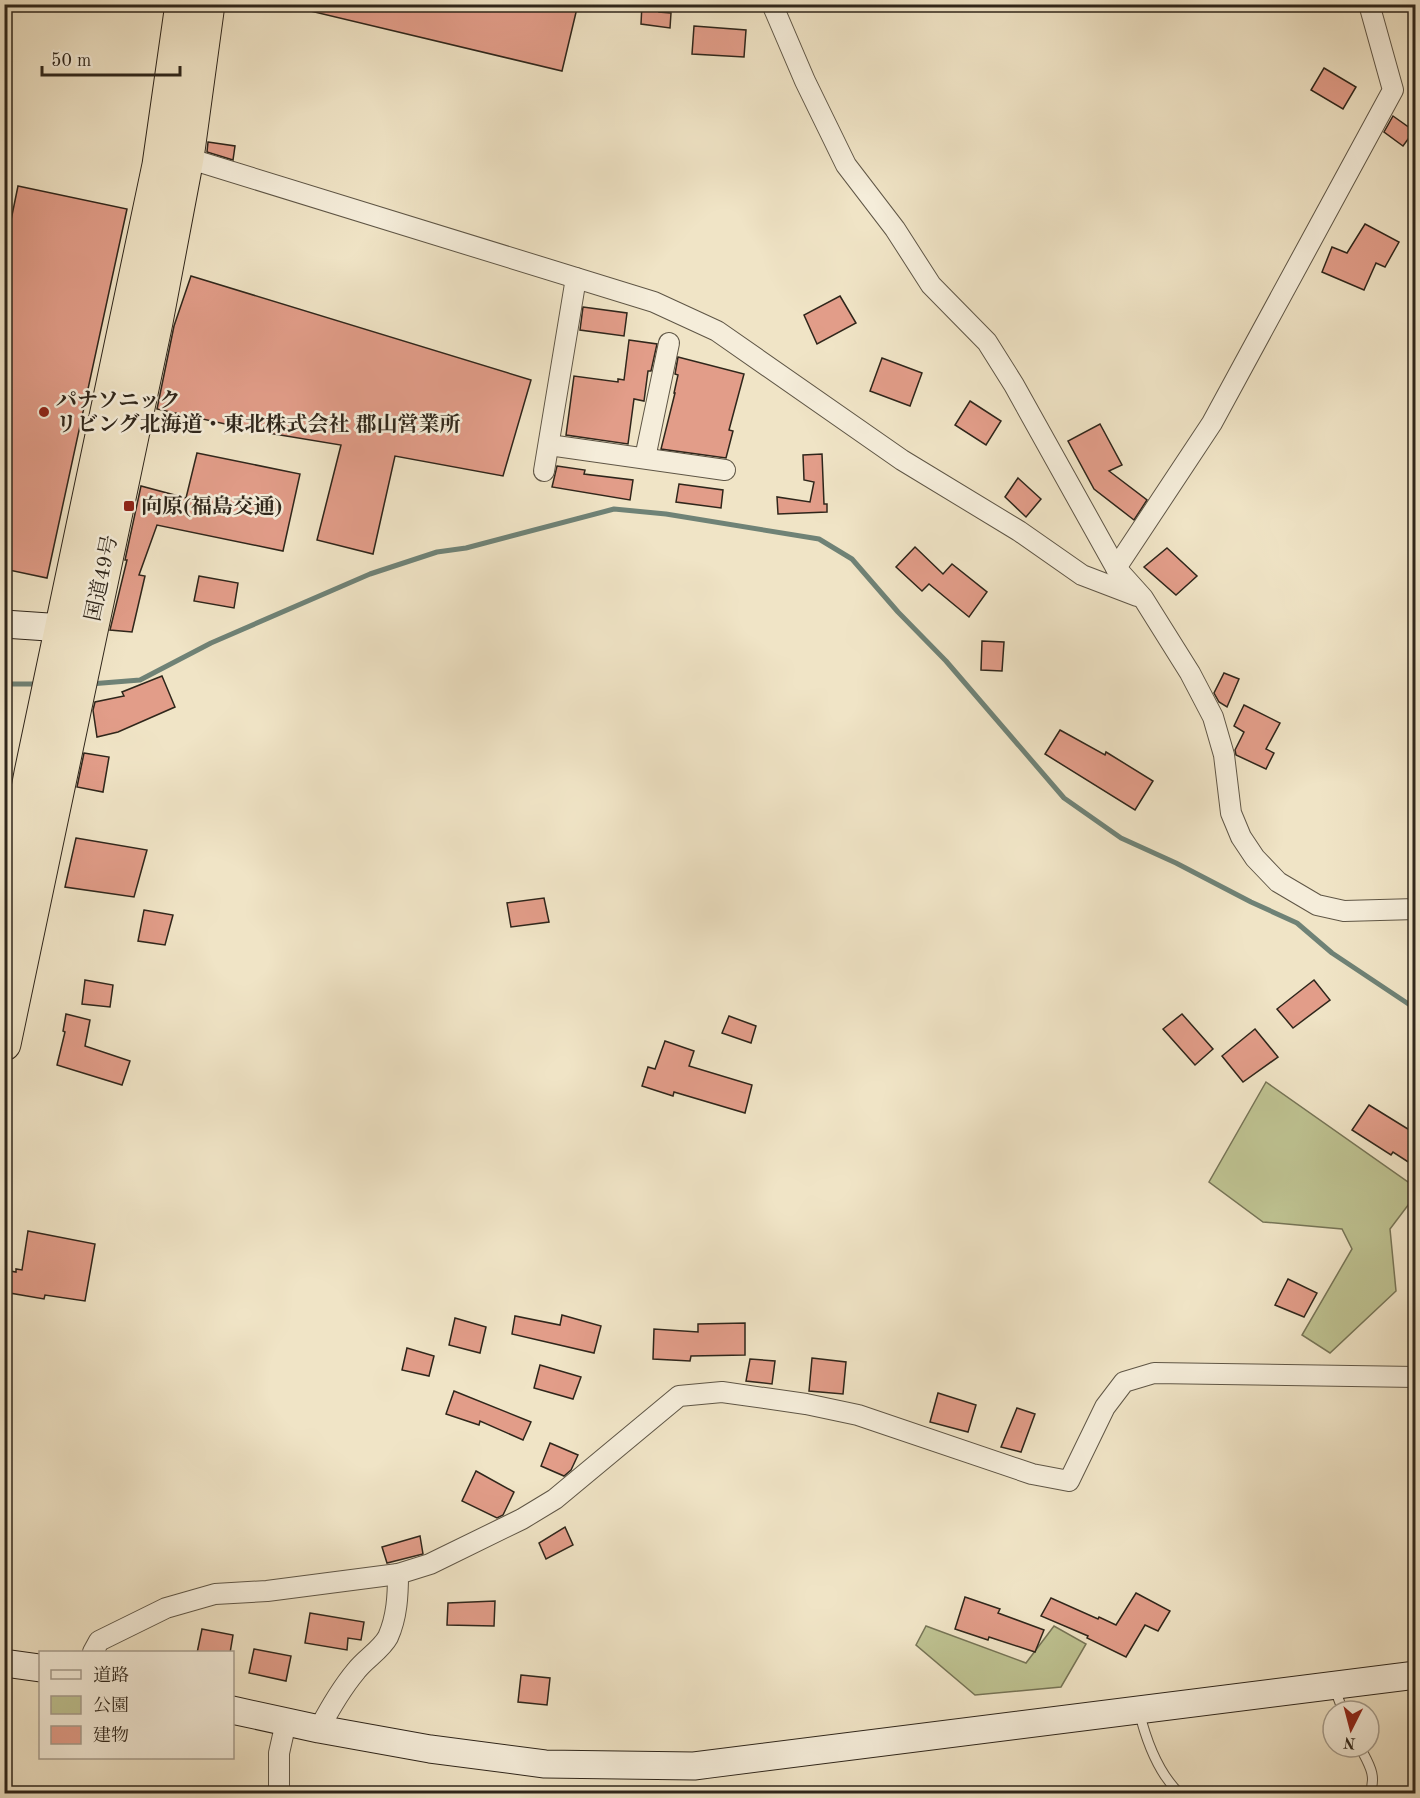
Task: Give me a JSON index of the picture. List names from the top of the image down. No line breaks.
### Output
{"streets":{"highway":["国道49号"]},"places":{"other":["パナソニック リビング北海道・東北株式会社 郡山営業所"],"transit":["向原(福島交通)"]},"legend":["道路","公園","建物"],"scale_bar":"50 m","north":"bottom"}
